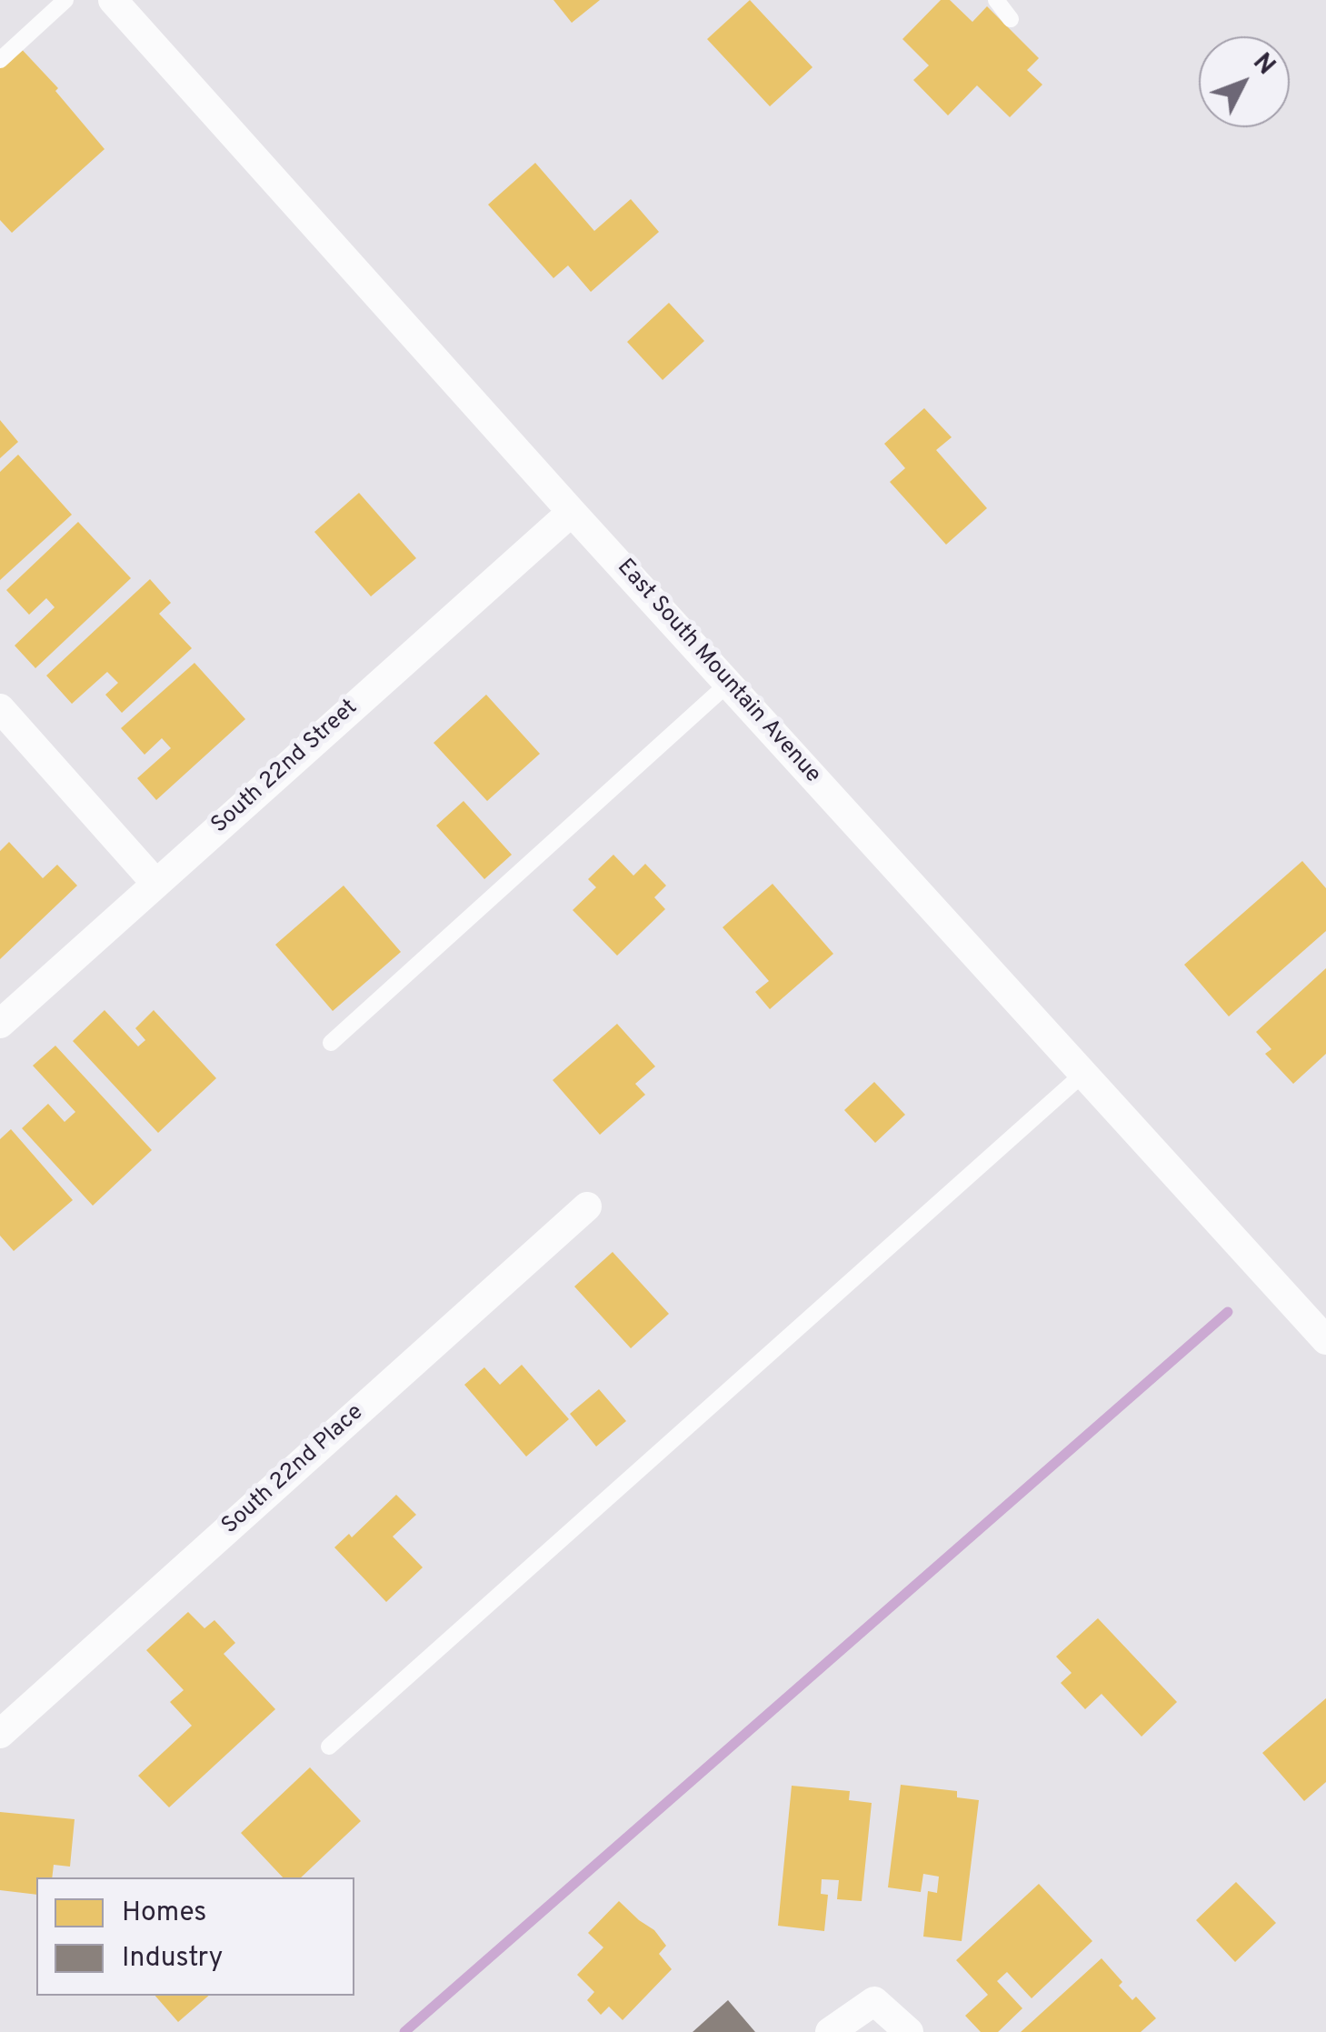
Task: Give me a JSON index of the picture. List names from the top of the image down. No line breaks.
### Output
{"streets":{"street":["East South Mountain Avenue","South 22nd Street","South 22nd Place"]},"crossings":[["East South Mountain Avenue","South 22nd Street"]],"legend":["Homes","Industry"],"north":"top right"}
